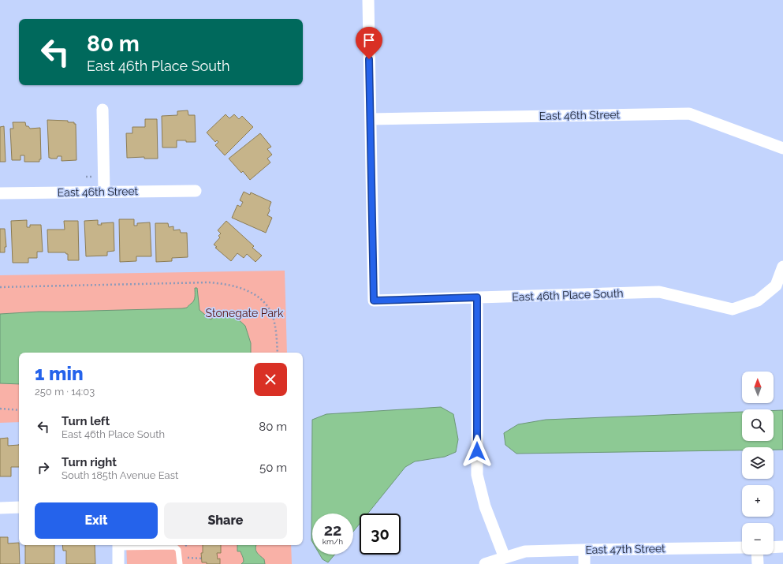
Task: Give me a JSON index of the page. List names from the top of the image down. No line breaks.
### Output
{"streets":{"street":["East 46th Street","East 46th Place South","East 47th Street"]},"crossings":[["East 46th Street","East 46th Place South"]],"parks":["Stonegate Park"],"north":"top","page":{"turn":["80 m","East 46th Place South"],"heading":["1 min","250 m · 14:03"],"map_buttons":["+","−"],"list":[{"name":"Turn left","note":"East 46th Place South","value":"80 m"},{"name":"Turn right","note":"South 185th Avenue East","value":"50 m"}],"buttons":["Exit","Share"],"speed":"22 km/h","limit":"30"}}
